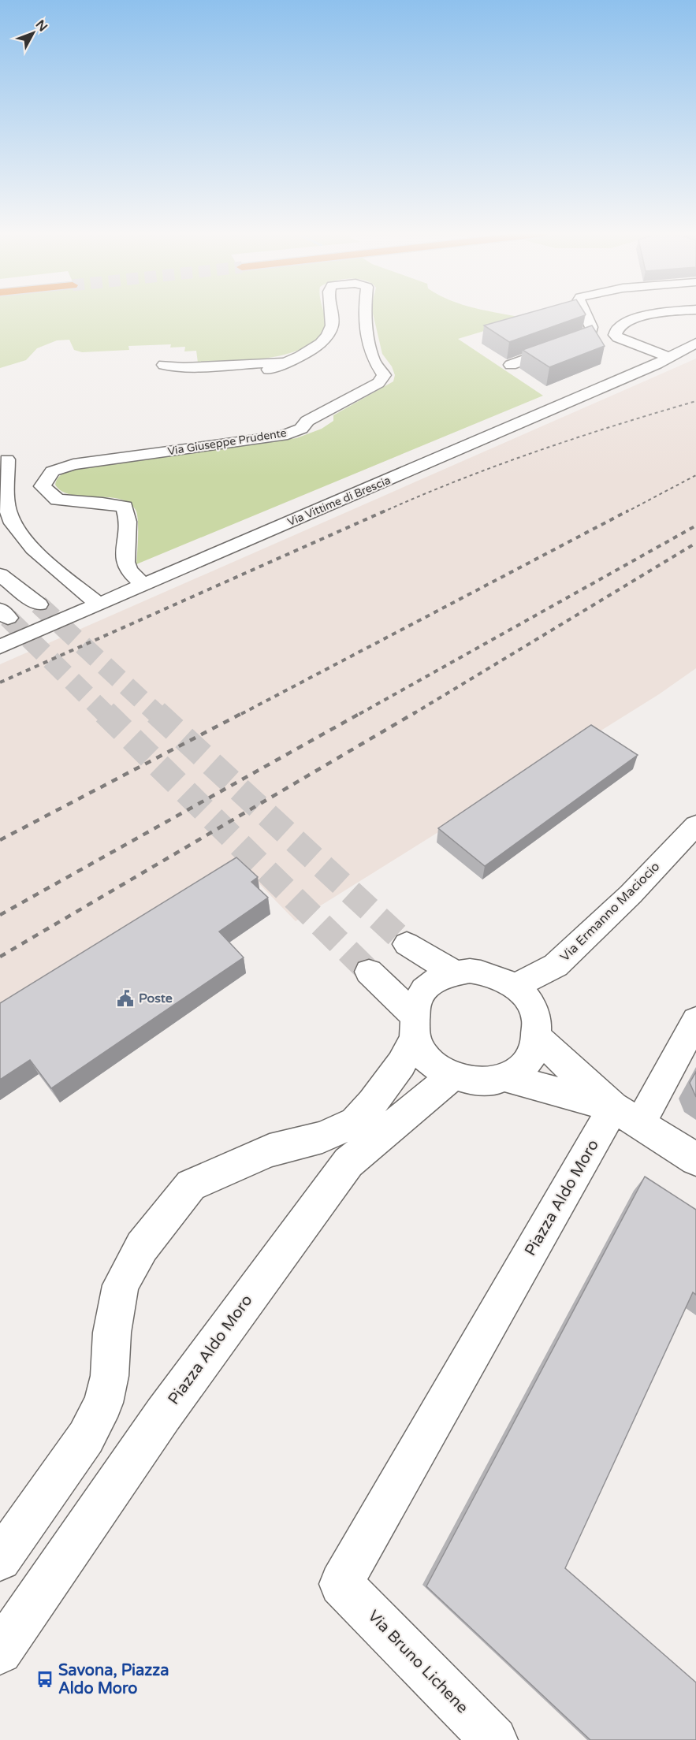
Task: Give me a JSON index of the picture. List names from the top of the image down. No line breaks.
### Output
{"streets":{"street":["Via Giuseppe Prudente","Via Vittime di Brescia","Via Ermanno Maciocio","Piazza Aldo Moro","Via Bruno Lichene"]},"crossings":[["Via Giuseppe Prudente","Via Vittime di Brescia"],["Via Ermanno Maciocio","Piazza Aldo Moro"],["Piazza Aldo Moro","Via Bruno Lichene"]],"places":{"public building":["Poste"],"bus stop":["Savona, Piazza Aldo Moro"]},"north":"top right"}
